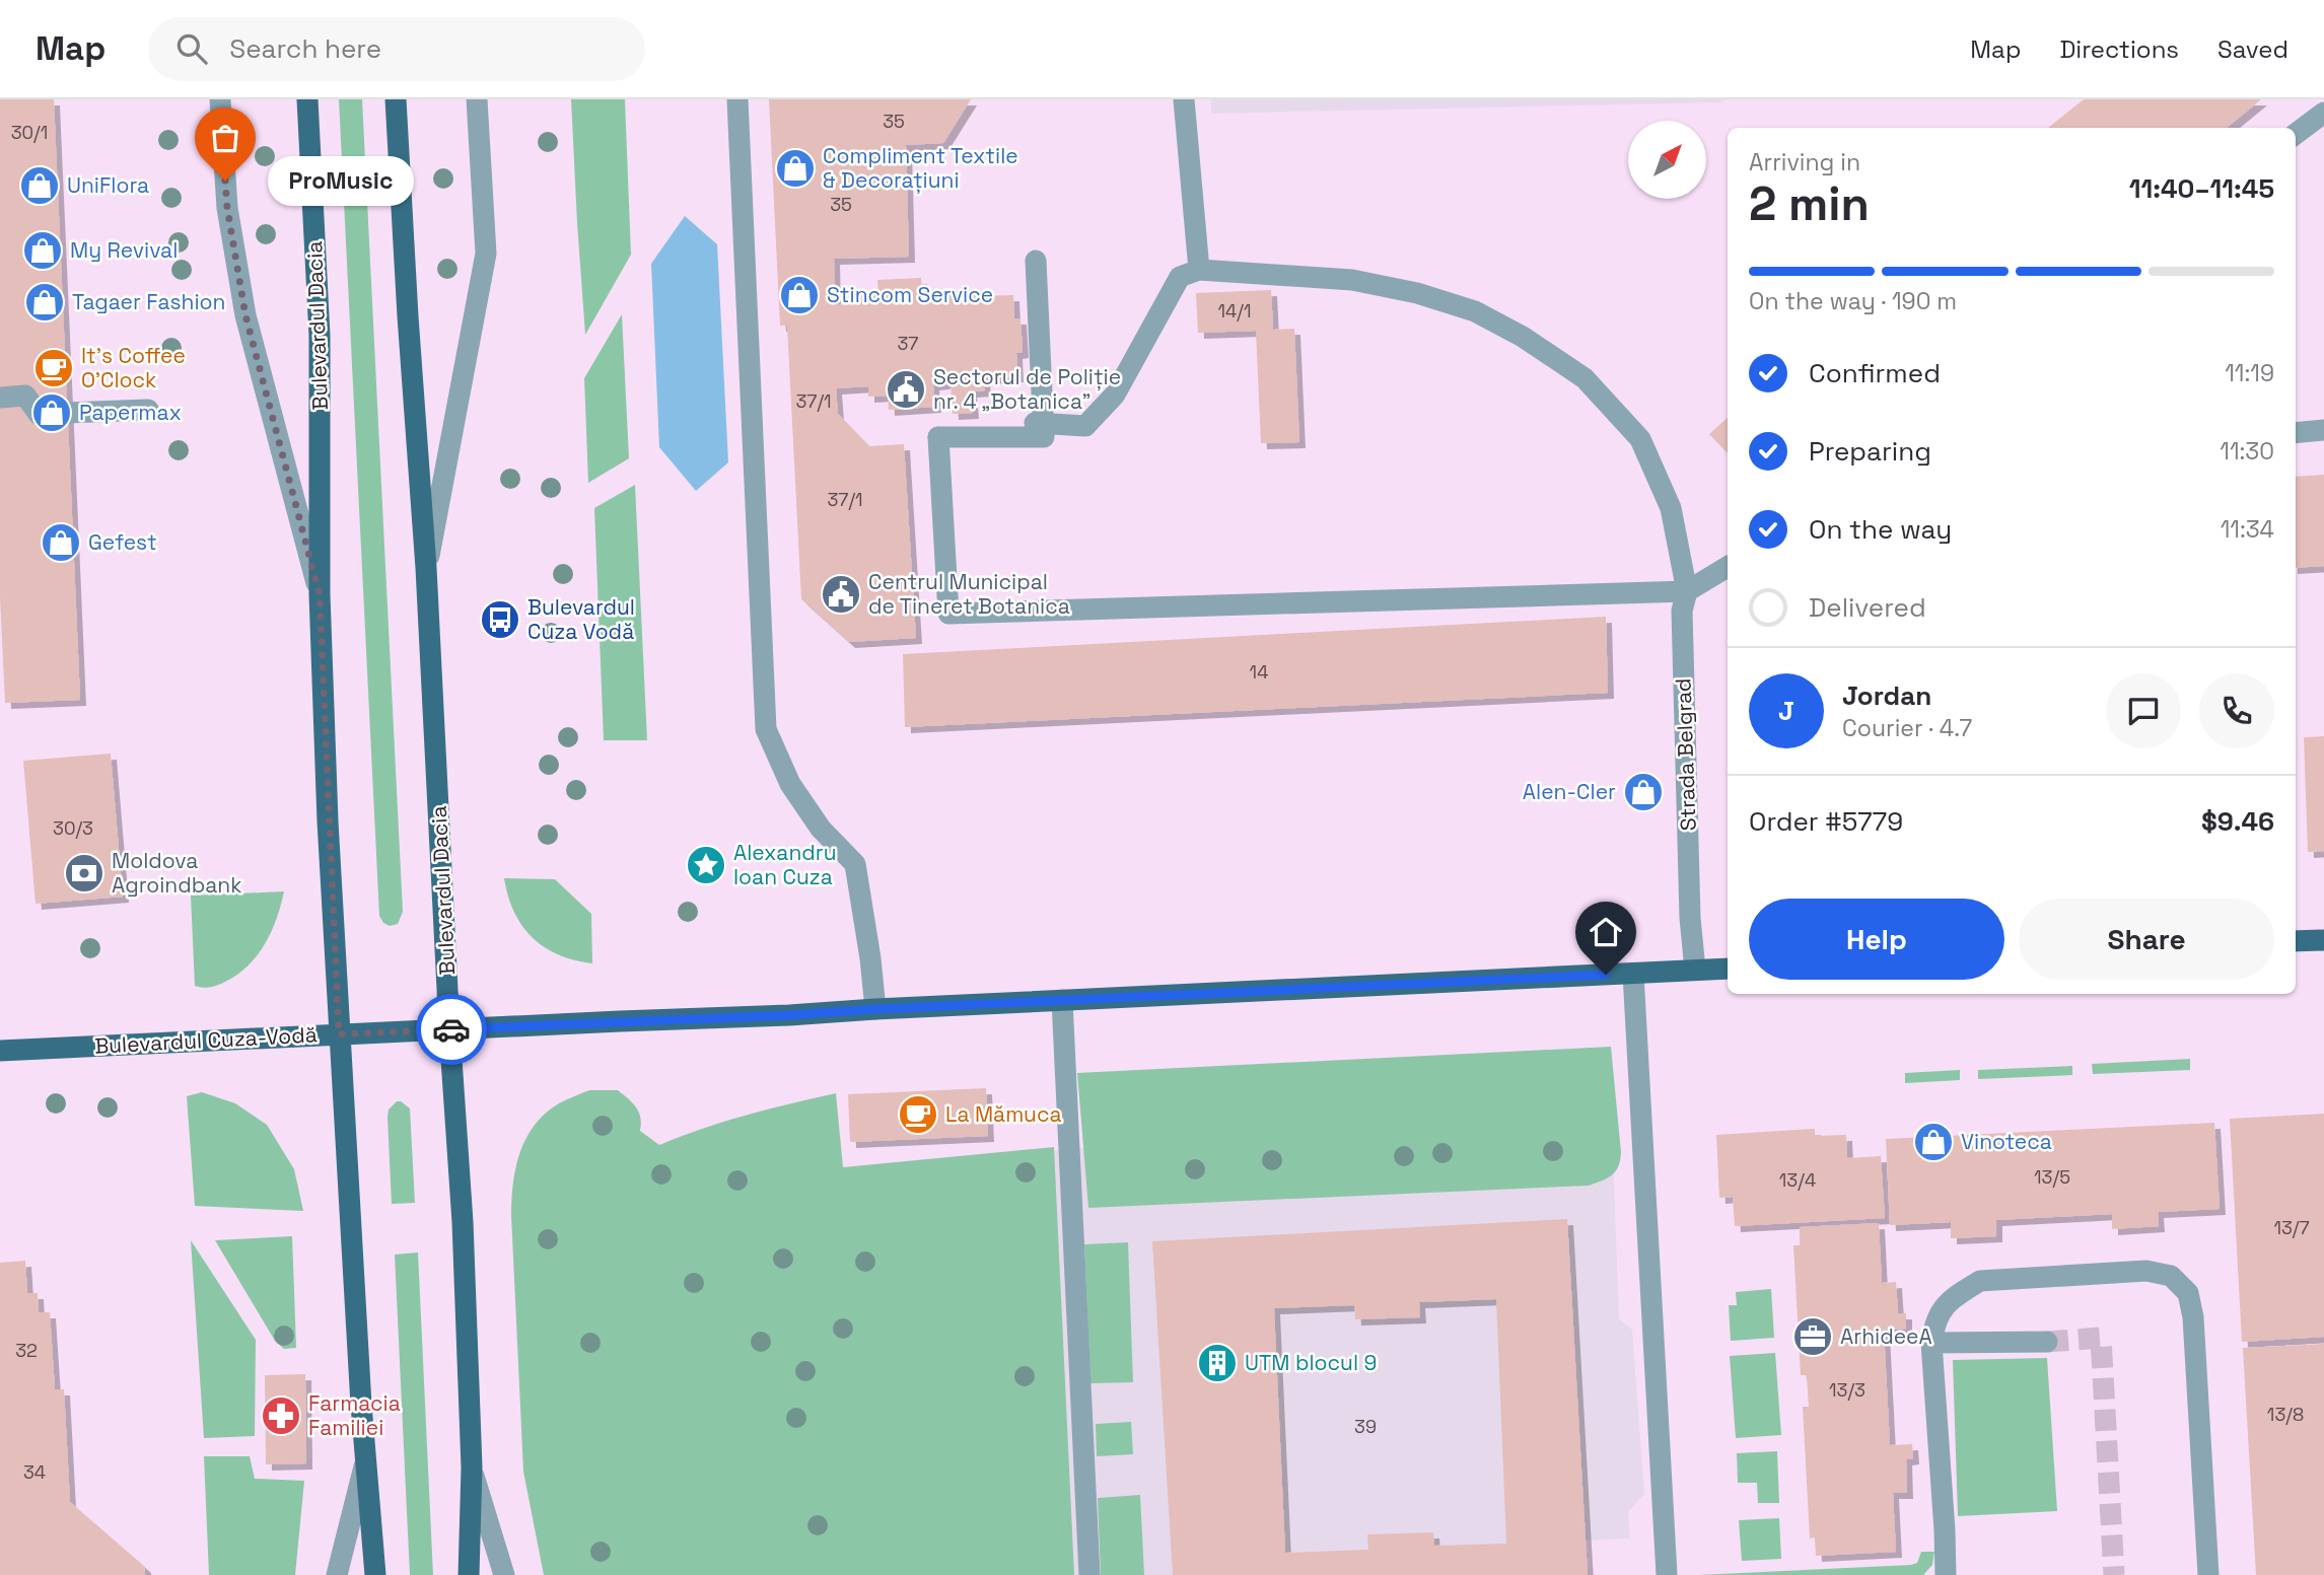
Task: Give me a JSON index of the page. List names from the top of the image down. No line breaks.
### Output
{"streets":{"main road":["Bulevardul Dacia","Bulevardul Cuza-Vodă"],"street":["Strada Belgrad"]},"crossings":[["Bulevardul Dacia","Bulevardul Cuza-Vodă"],["Strada Belgrad","Bulevardul Cuza-Vodă"]],"places":{"shop":["Compliment Textile & Decorațiuni","UniFlora","My Revival","Stincom Service","Tagaer Fashion","Papermax","Gefest","Alen-Cler","Vinoteca"],"other":["ProMusic"],"cafe":["It's Coffee O'Clock","La Mămuca"],"public building":["Sectorul de Poliție nr. 4 „Botanica”","Centrul Municipal de Tineret Botanica"],"bus stop":["Bulevardul Cuza Vodă"],"place":["Alexandru Ioan Cuza"],"bank":["Moldova Agroindbank"],"office":["ArhideeA"],"building":["UTM blocul 9"],"pharmacy":["Farmacia Familiei"]},"house_numbers":["35","30/1","35","14/1","37","37/1","37/1","14","30/3","13/5","13/4","13/7","32","13/3","13/8","39","34"],"north":"top right","page":{"header":"Map","search":"Search here","nav":["Map","Directions","Saved"],"heading":["2 min","Arriving in","11:40–11:45"],"panel":["Jordan","Courier · 4.7","Order #5779","$9.46"],"bubble":"ProMusic","bar":"On the way · 190 m","list":[["Confirmed","11:19"],["Preparing","11:30"],["On the way","11:34"],"Delivered"],"round":"J","buttons":["Help","Share"]}}
